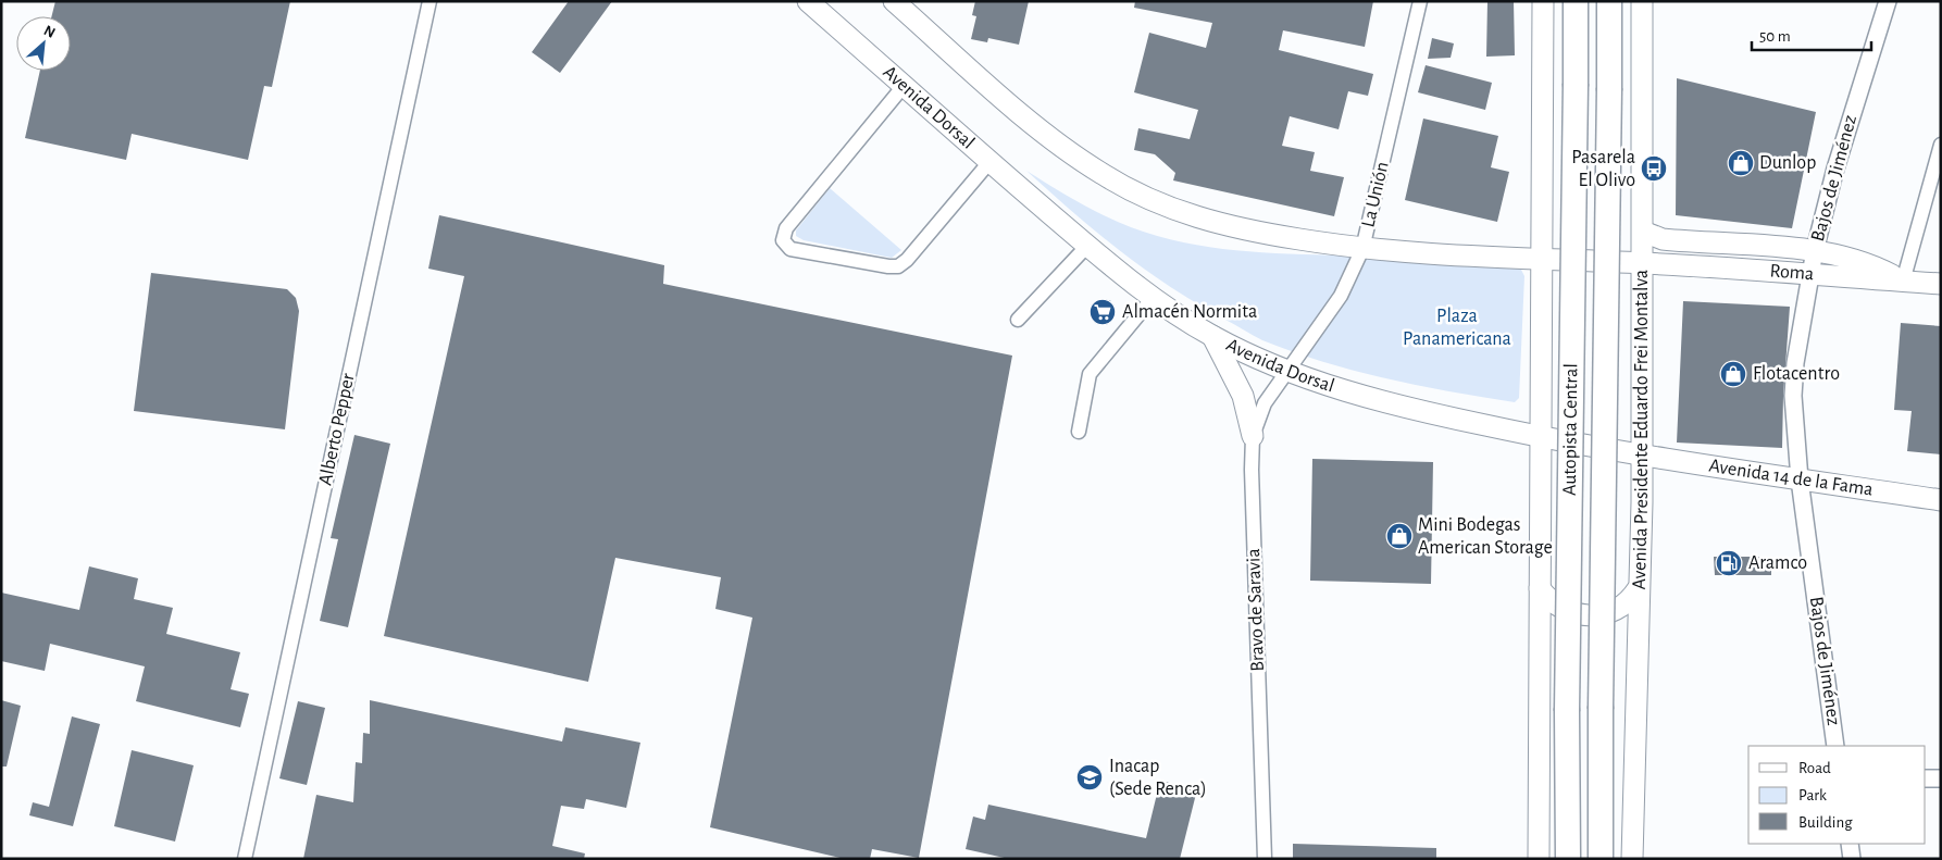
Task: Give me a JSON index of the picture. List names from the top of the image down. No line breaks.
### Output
{"streets":{"highway":["Autopista Central"],"main road":["Avenida Dorsal","Roma","Avenida Presidente Eduardo Frei Montalva","Avenida 14 de la Fama"],"street":["Bajos de Jiménez","La Unión","Alberto Pepper","Bravo de Saravia"]},"crossings":[["Avenida Dorsal","La Unión"],["Avenida Dorsal","Avenida Presidente Eduardo Frei Montalva"],["Avenida Dorsal","Avenida 14 de la Fama"],["Avenida Dorsal","Bravo de Saravia"],["Bajos de Jiménez","Roma"],["Bajos de Jiménez","Avenida 14 de la Fama"],["La Unión","Bravo de Saravia"],["Roma","Avenida Presidente Eduardo Frei Montalva"],["Avenida Presidente Eduardo Frei Montalva","Avenida 14 de la Fama"]],"parks":["Plaza Panamericana"],"places":{"shop":["Dunlop","Flotacentro","Mini Bodegas American Storage"],"bus stop":["Pasarela El Olivo"],"supermarket":["Almacén Normita"],"fuel station":["Aramco"],"school or university":["Inacap (Sede Renca)"]},"legend":["Road","Park","Building"],"scale_bar":"50 m","north":"top right"}
